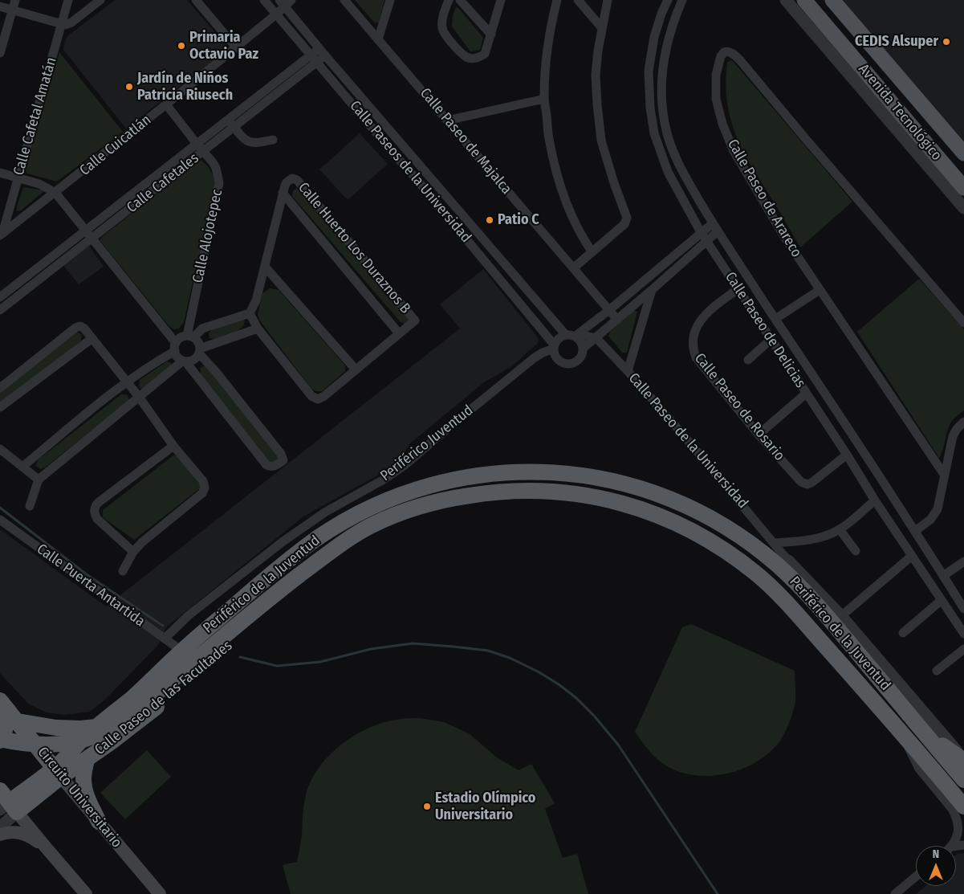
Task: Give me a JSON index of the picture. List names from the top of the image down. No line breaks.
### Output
{"streets":{"highway":["Periférico de la Juventud","Calle Paseo de las Facultades","Circuito Universitario"],"main road":["Avenida Tecnológico"],"street":["Calle Cafetal Amatán","Calle Paseo de Majalca","Calle Cuicatlán","Calle Paseos de la Universidad","Calle Cafetales","Calle Paseo de Arareco","Calle Alojotepec","Calle Huerto Los Duraznos B","Calle Paseo de Delicias","Calle Paseo de Rosario","Calle Paseo de la Universidad","Periférico Juventud","Calle Puerta Antartida"]},"crossings":[["Calle Cafetal Amatán","Calle Cuicatlán"],["Calle Cuicatlán","Calle Paseos de la Universidad"],["Calle Cuicatlán","Calle Alojotepec"],["Calle Paseos de la Universidad","Calle Cafetales"],["Calle Paseos de la Universidad","Periférico Juventud"],["Calle Cafetales","Calle Alojotepec"],["Calle Paseo de Delicias","Calle Paseo de Rosario"],["Periférico Juventud","Calle Puerta Antartida"],["Periférico de la Juventud","Calle Puerta Antartida"],["Periférico de la Juventud","Calle Paseo de las Facultades"],["Periférico de la Juventud","Circuito Universitario"],["Calle Paseo de las Facultades","Circuito Universitario"]],"places":["CEDIS Alsuper","Primaria Octavio Paz","Jardín de Niños Patricia Riusech","Patio C","Estadio Olímpico Universitario"],"north":"top"}
